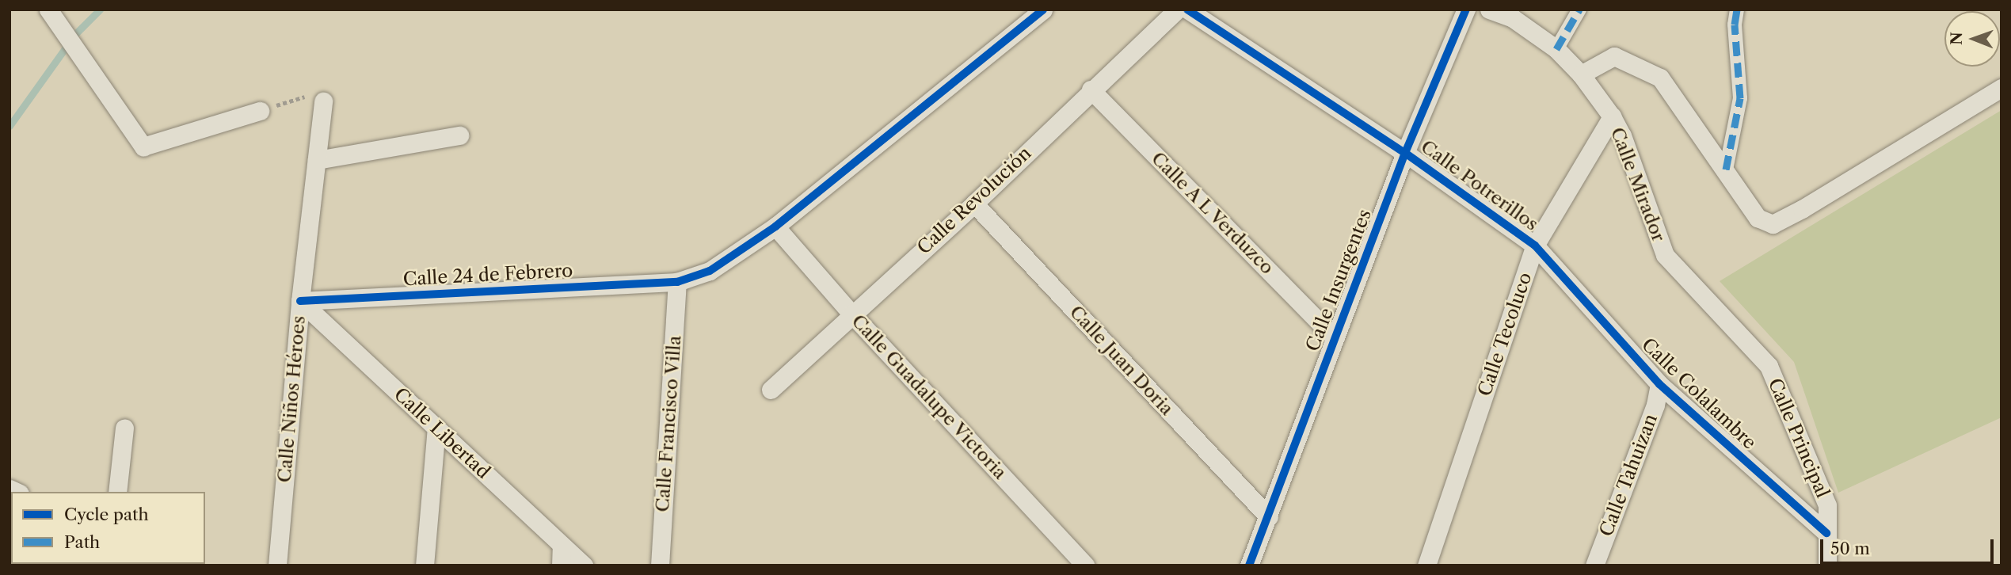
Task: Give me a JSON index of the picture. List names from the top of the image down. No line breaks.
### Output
{"streets":{"street":["Calle Mirador","Calle Potrerillos","Calle Revolución","Calle A L Verduzco","Calle 24 de Febrero","Calle Insurgentes","Calle Tecoluco","Calle Juan Doria","Calle Colalambre","Calle Guadalupe Victoria","Calle Niños Héroes","Calle Francisco Villa","Calle Libertad","Calle Principal","Calle Tahuizan"]},"crossings":[["Calle Mirador","Calle Tecoluco"],["Calle Mirador","Calle Principal"],["Calle Potrerillos","Calle Insurgentes"],["Calle Potrerillos","Calle Tecoluco"],["Calle Potrerillos","Calle Colalambre"],["Calle Revolución","Calle A L Verduzco"],["Calle Revolución","Calle Juan Doria"],["Calle Revolución","Calle Guadalupe Victoria"],["Calle A L Verduzco","Calle Insurgentes"],["Calle 24 de Febrero","Calle Guadalupe Victoria"],["Calle 24 de Febrero","Calle Niños Héroes"],["Calle 24 de Febrero","Calle Francisco Villa"],["Calle 24 de Febrero","Calle Libertad"],["Calle Insurgentes","Calle Juan Doria"],["Calle Tecoluco","Calle Colalambre"],["Calle Colalambre","Calle Principal"],["Calle Colalambre","Calle Tahuizan"],["Calle Niños Héroes","Calle Libertad"]],"legend":["Cycle path","Path"],"scale_bar":"50 m","north":"left"}
